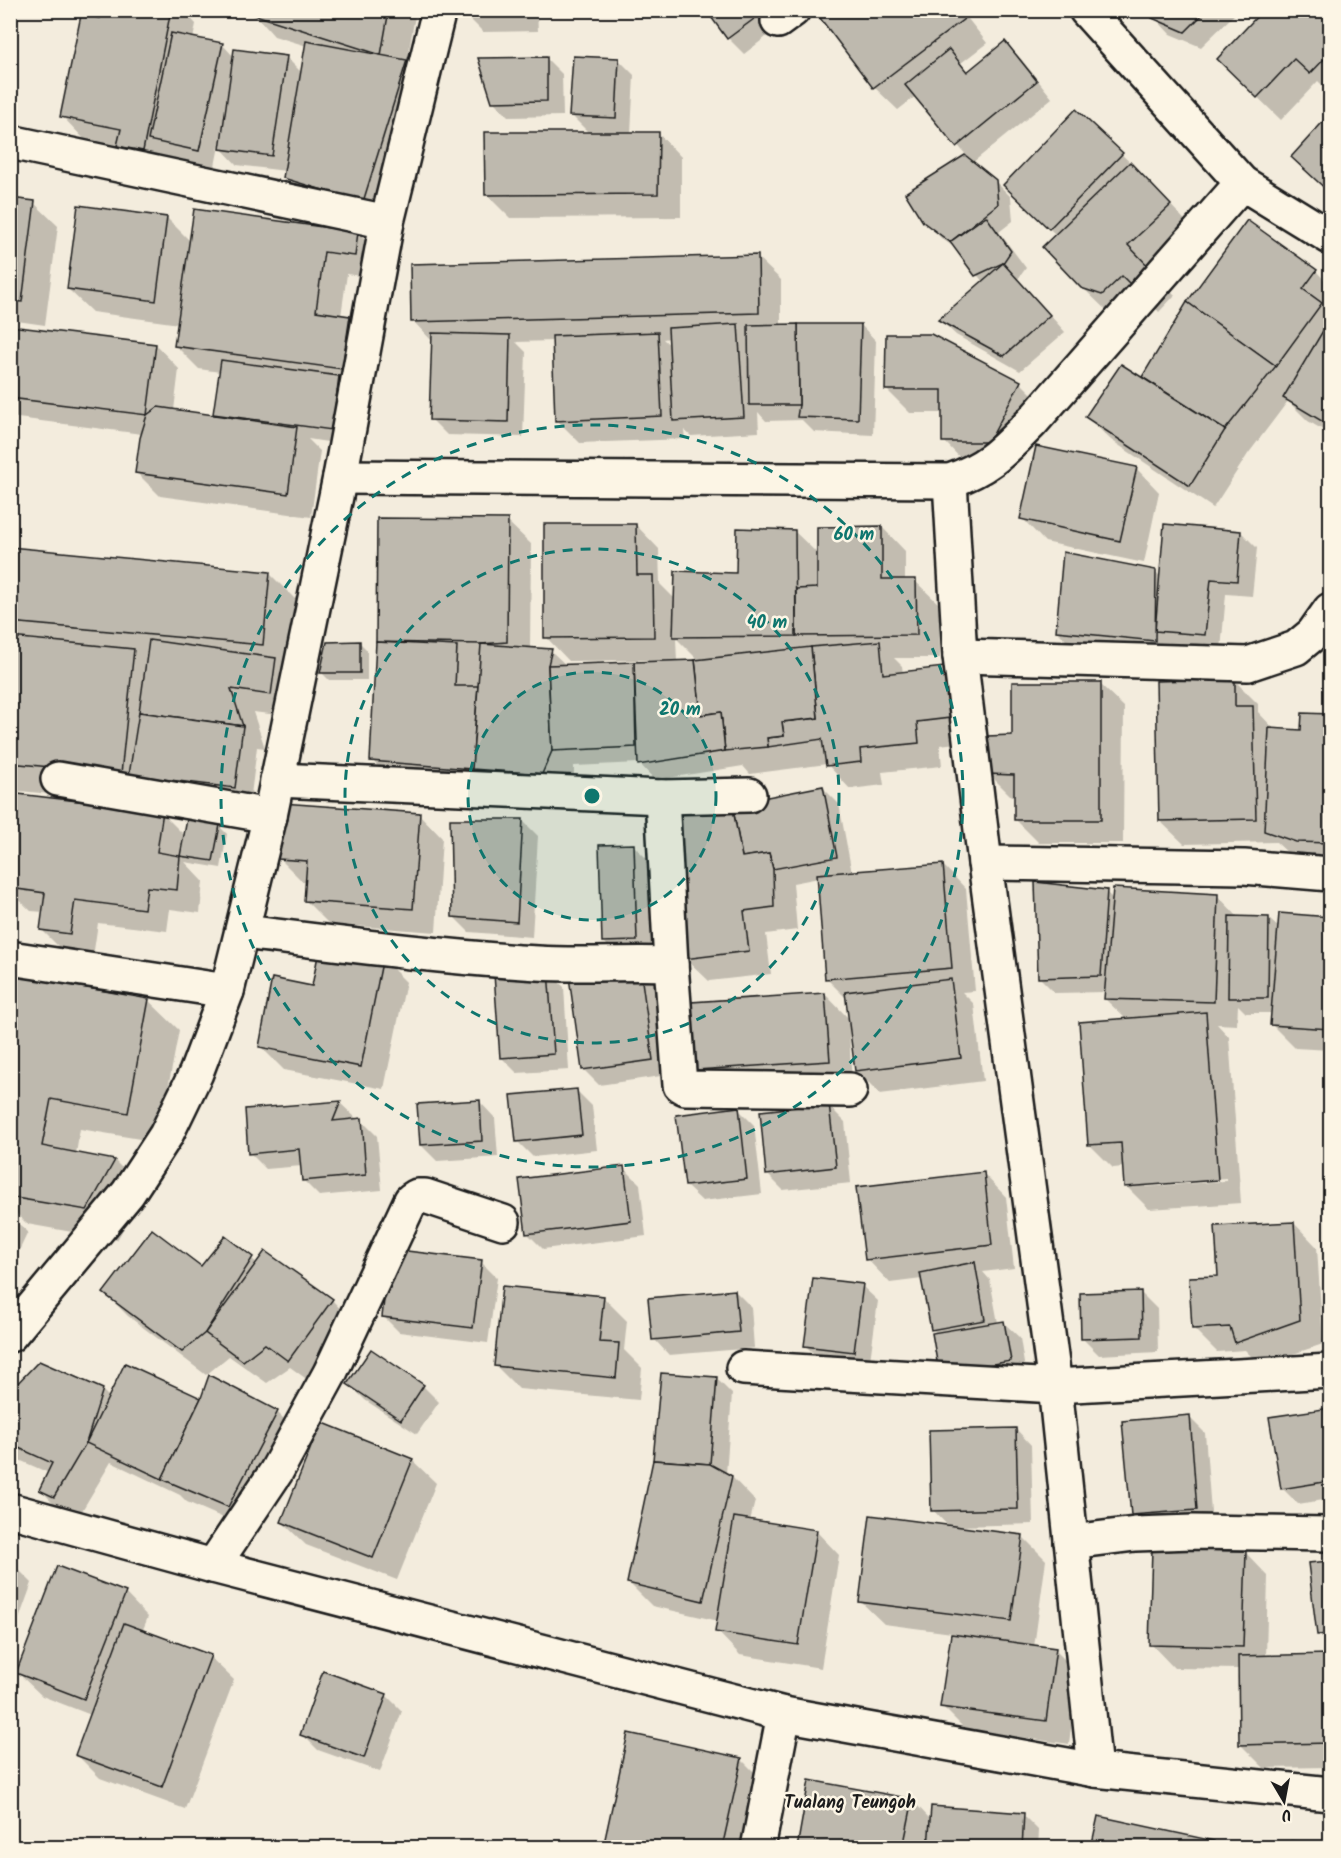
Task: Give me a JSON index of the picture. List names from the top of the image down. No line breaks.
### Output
{"districts":["Tualang Teungoh"],"north":"bottom","rings":["60 m","40 m","20 m"]}
